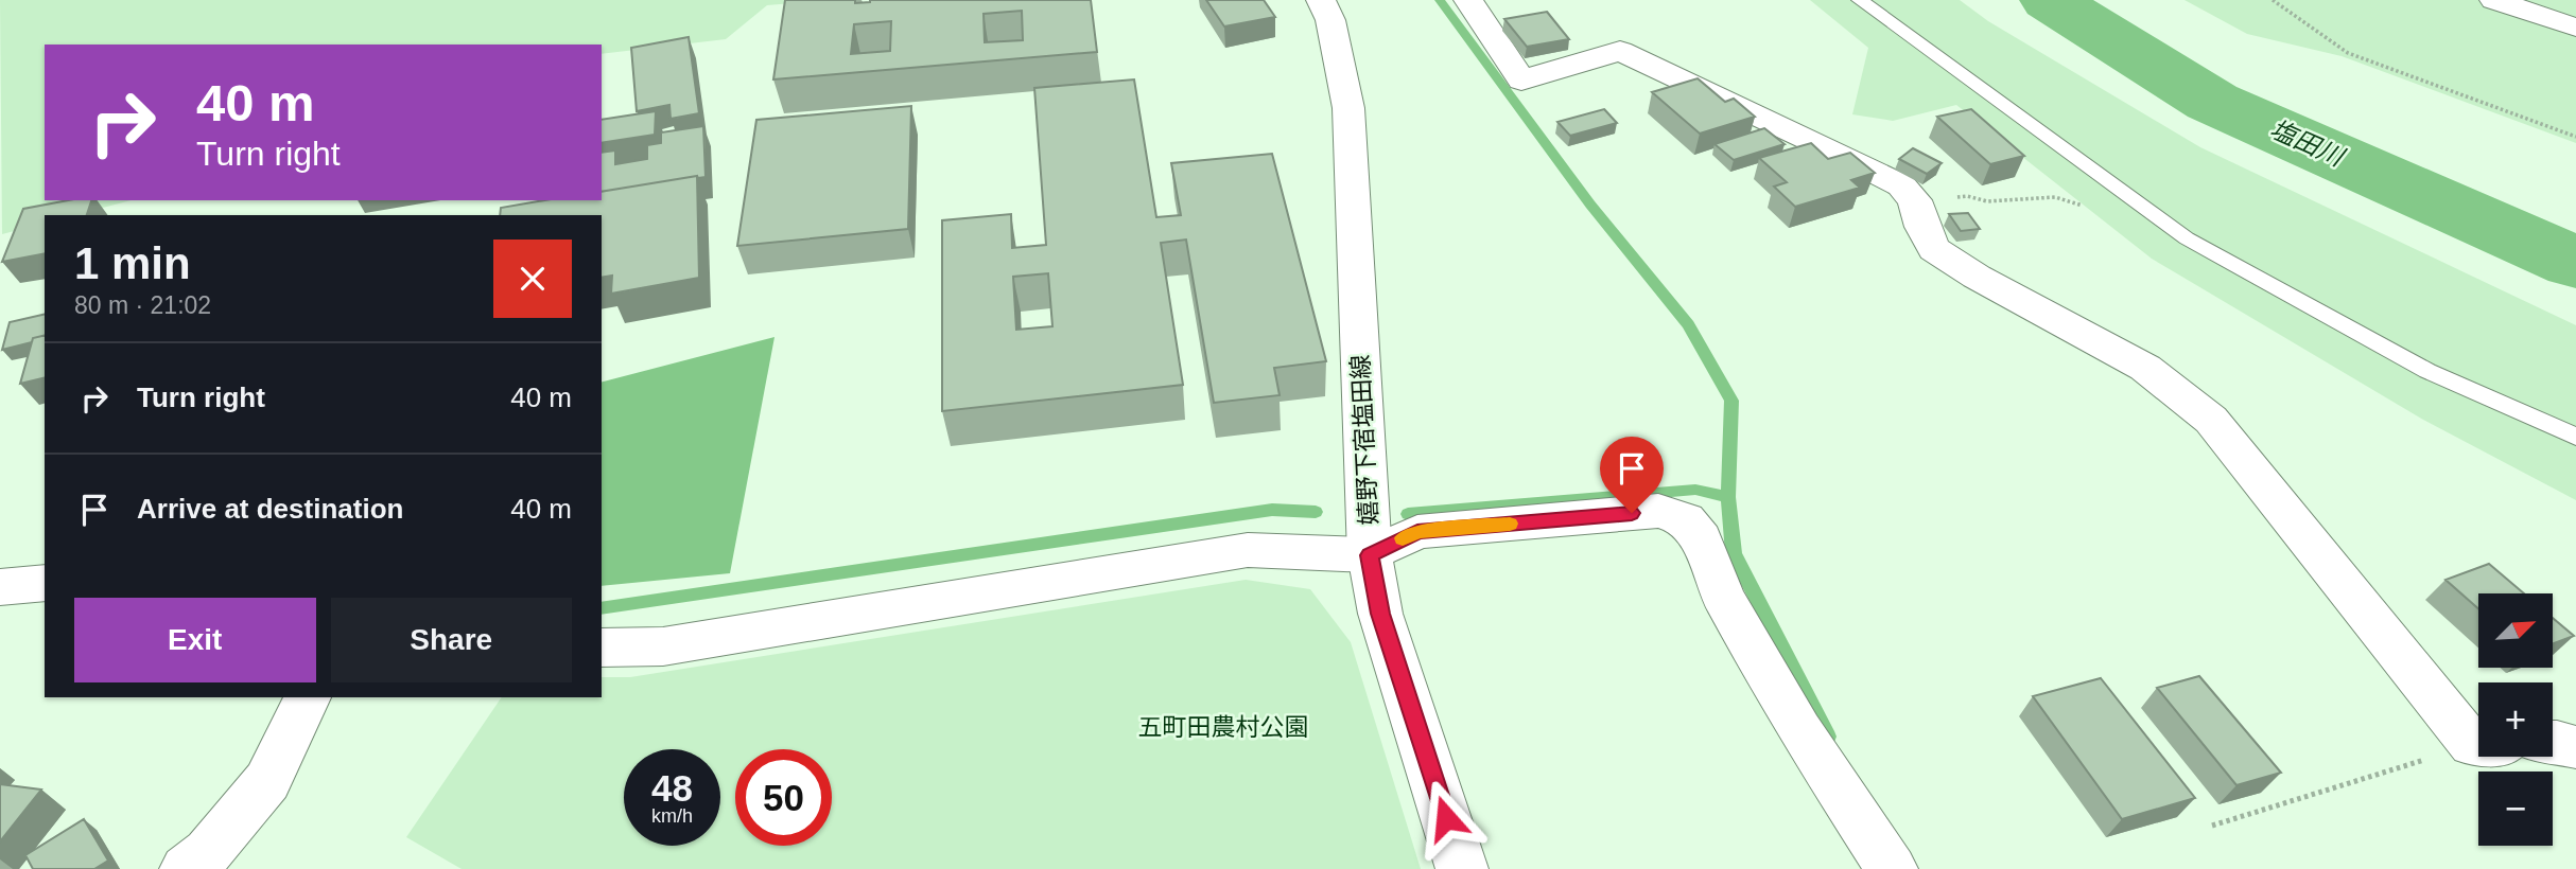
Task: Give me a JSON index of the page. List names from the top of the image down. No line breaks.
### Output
{"streets":{"street":["嬉野下宿塩田線"]},"water":["塩田川"],"parks":["五町田農村公園"],"north":"top right","page":{"turn":["40 m","Turn right"],"heading":["1 min","80 m · 21:02"],"list":[{"name":"Turn right","value":"40 m"},{"name":"Arrive at destination","value":"40 m"}],"buttons":["Exit","Share"],"map_buttons":["+","−"],"speed":"48 km/h","limit":"50"}}
